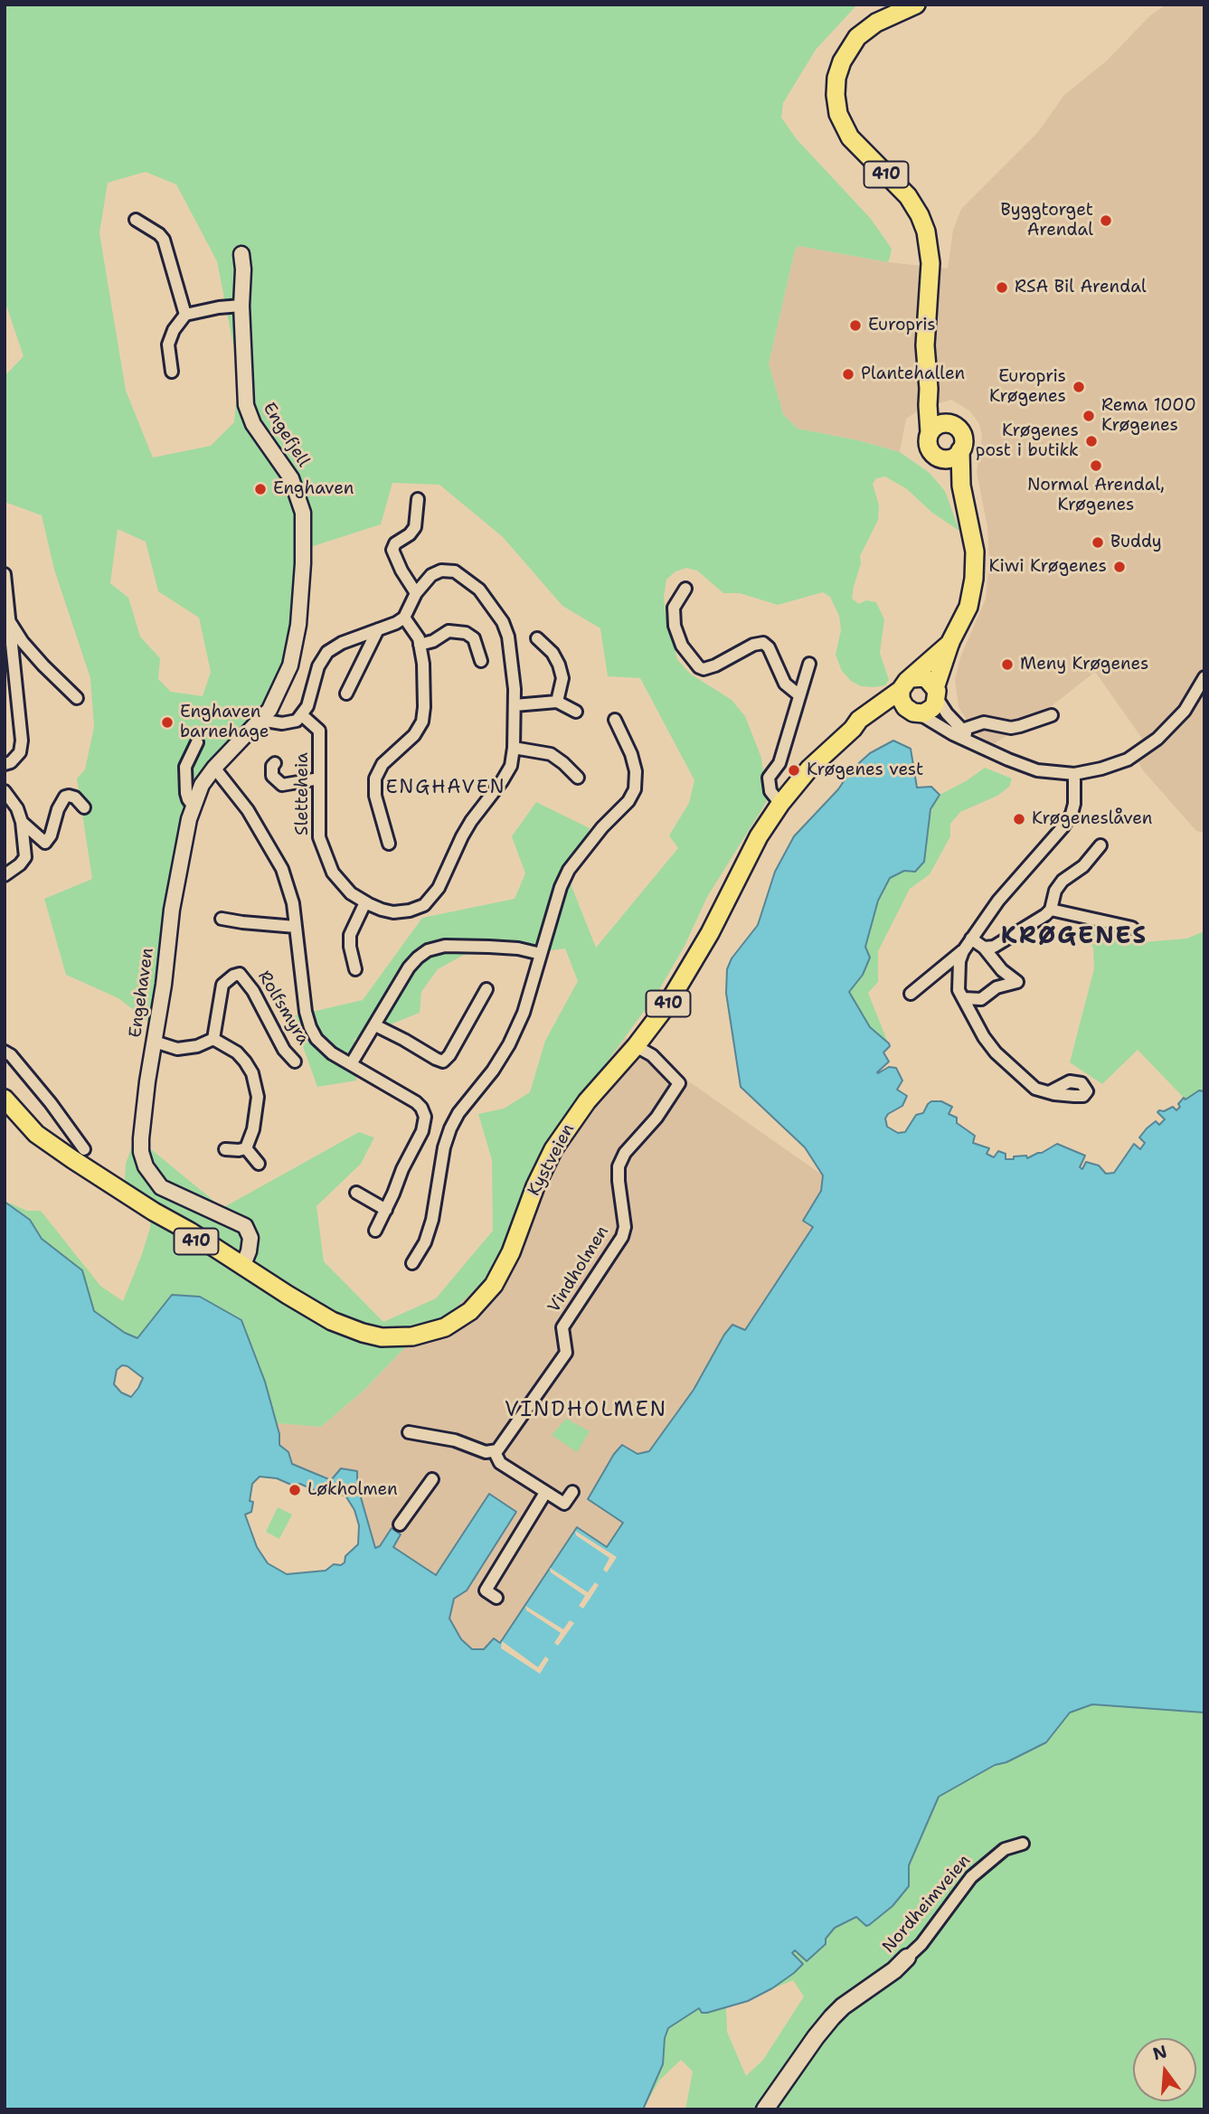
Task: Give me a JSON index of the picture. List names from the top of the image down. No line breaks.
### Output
{"streets":{"main road":["410","Kystveien","Nordheimveien"],"street":["Engefjell","Sletteheia","Engehaven","Rolfsmyra","Vindholmen"]},"crossings":[["410","Kystveien"],["Engefjell","Engehaven"],["Engehaven","Kystveien"],["Kystveien","Vindholmen"]],"districts":["ENGHAVEN","KRØGENES","VINDHOLMEN"],"places":["Byggtorget Arendal","RSA Bil Arendal","Europris","Plantehallen","Europris Krøgenes","Rema 1000 Krøgenes","Krøgenes post i butikk","Normal Arendal, Krøgenes","Enghaven","Buddy","Kiwi Krøgenes","Meny Krøgenes","Enghaven barnehage","Krøgenes vest","Krøgeneslåven","Løkholmen"],"north":"top"}
